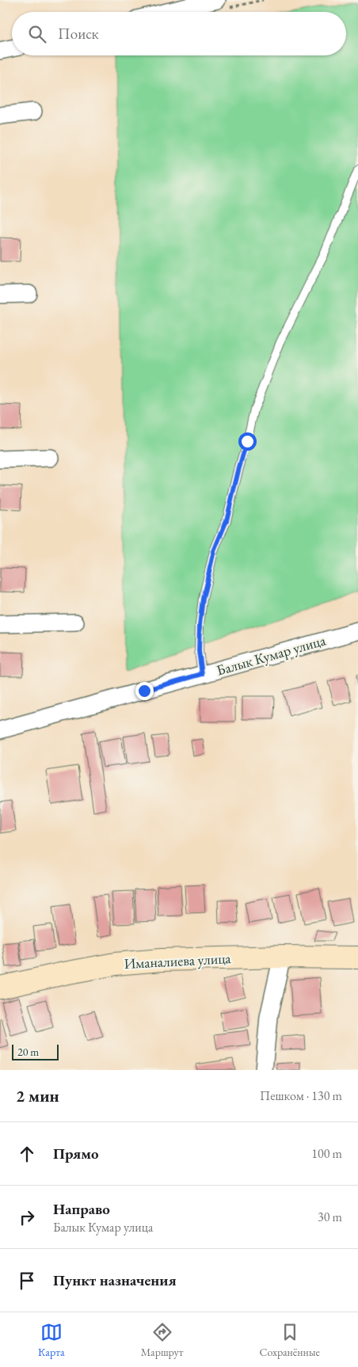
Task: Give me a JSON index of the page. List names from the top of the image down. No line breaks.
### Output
{"streets":{"street":["Балык Кумар улица","Иманалиева улица"]},"scale_bar":"20 m","page":{"search":"Поиск","scale":"20 m","heading":["2 мин","Пешком · 130 m"],"list":[["Прямо","100 m"],["Направо","Балык Кумар улица","30 m"],"Пункт назначения"],"nav":["Карта","Маршрут","Сохранённые"]}}
